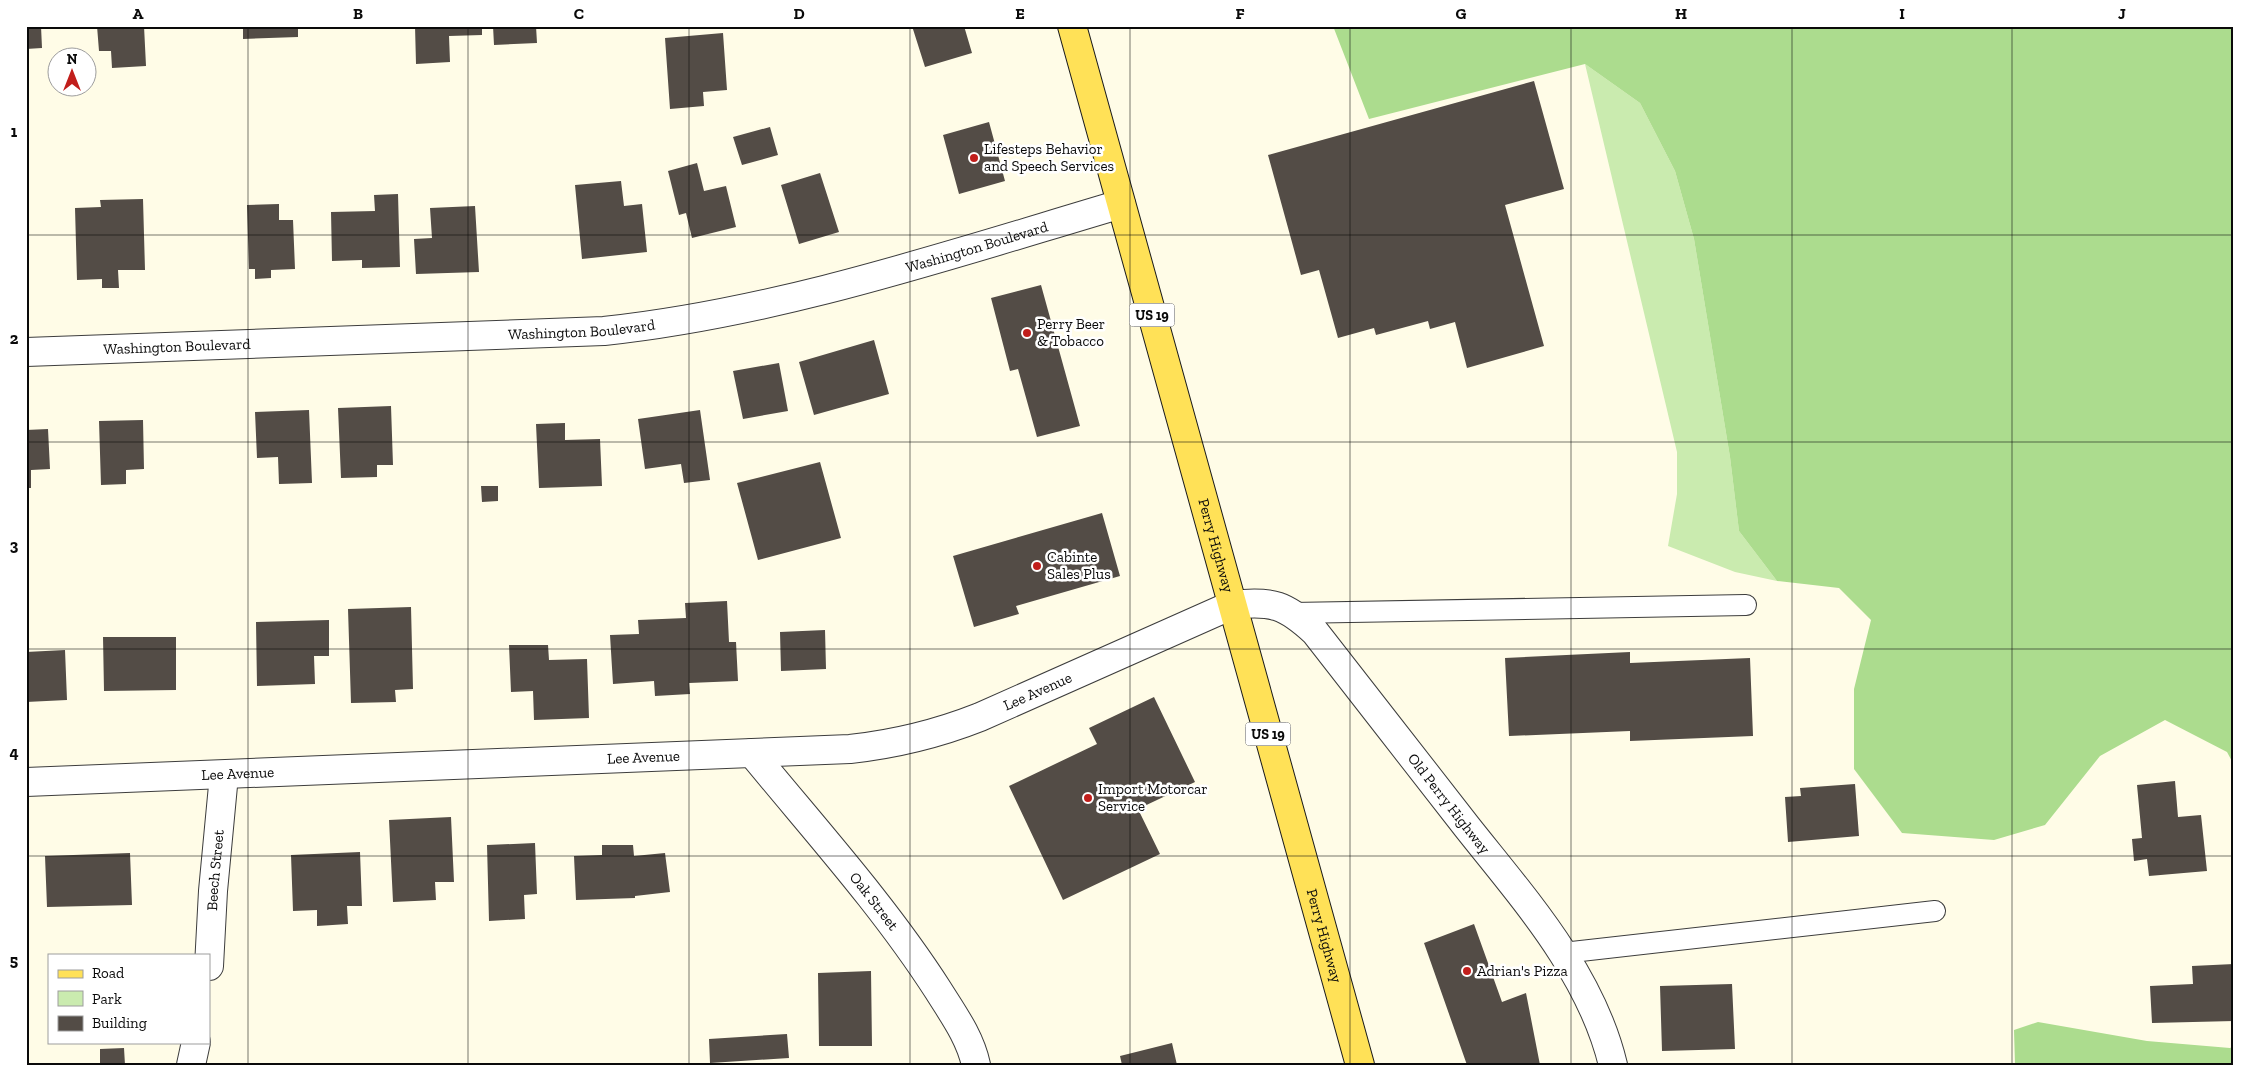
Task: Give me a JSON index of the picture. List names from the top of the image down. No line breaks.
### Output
{"streets":{"main road":["US 19","Perry Highway"],"street":["Washington Boulevard","Lee Avenue","Old Perry Highway","Beech Street","Oak Street"]},"crossings":[["Washington Boulevard","Perry Highway"],["Perry Highway","Lee Avenue"],["Perry Highway","Old Perry Highway"],["Lee Avenue","Old Perry Highway"],["Lee Avenue","Beech Street"],["Lee Avenue","Oak Street"]],"places":["Lifesteps Behavior and Speech Services","Perry Beer & Tobacco","Cabinte Sales Plus","Import Motorcar Service","Adrian's Pizza"],"legend":["Road","Park","Building"],"north":"top","grid":{"columns":["A","B","C","D","E","F","G","H","I","J"],"rows":["1","2","3","4","5"]}}
